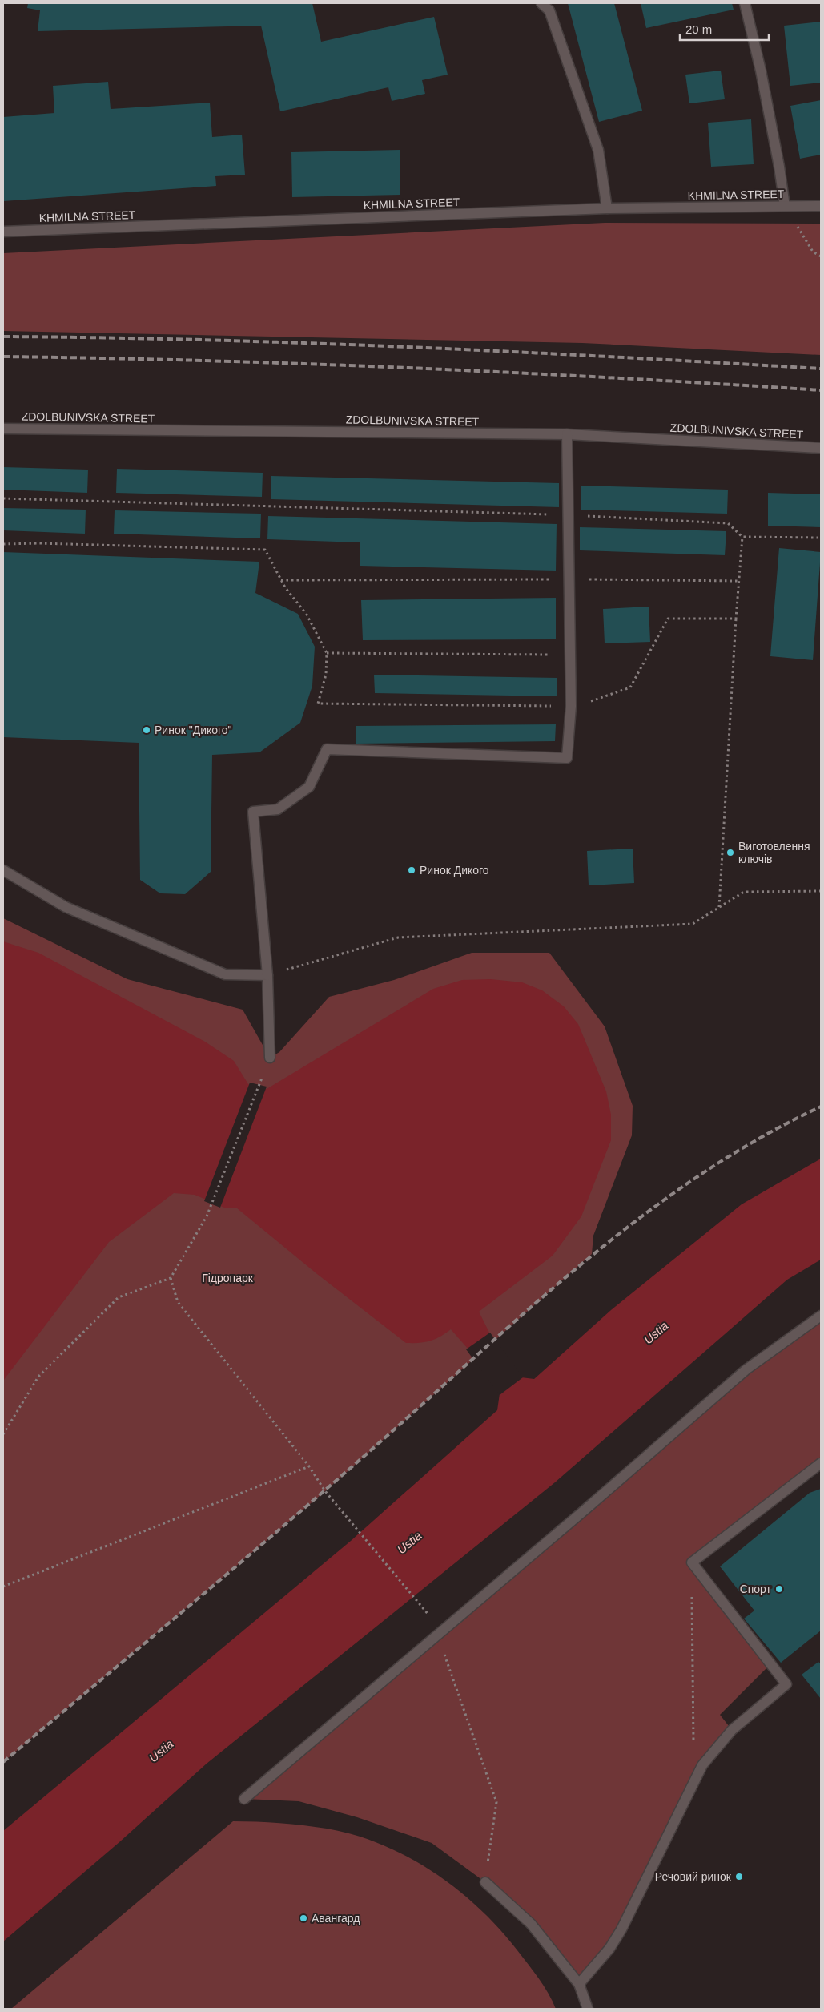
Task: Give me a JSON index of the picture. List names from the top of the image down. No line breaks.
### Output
{"streets":{"street":["KHMILNA STREET","ZDOLBUNIVSKA STREET"]},"water":["Ustia"],"parks":["Гідропарк"],"places":["Ринок \"Дикого\"","Виготовлення ключів","Ринок Дикого","Спорт","Речовий ринок","Авангард"],"scale_bar":"20 m"}
